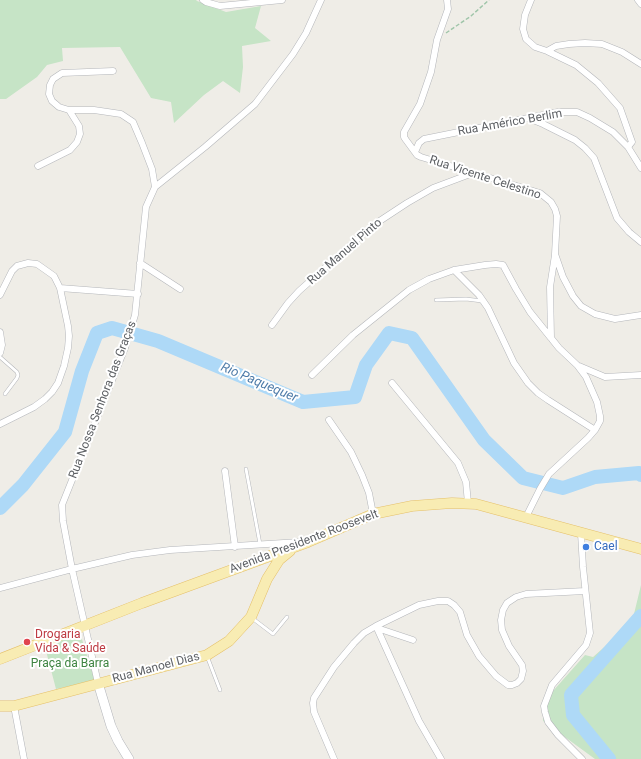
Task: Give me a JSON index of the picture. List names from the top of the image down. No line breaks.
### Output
{"streets":{"main road":["Avenida Presidente Roosevelt","Rua Manoel Dias"],"street":["Rua Américo Berlim","Rua Vicente Celestino","Rua Manuel Pinto","Rua Nossa Senhora das Graças"]},"crossings":[["Rua Américo Berlim","Rua Vicente Celestino"],["Rua Vicente Celestino","Rua Manuel Pinto"],["Rua Nossa Senhora das Graças","Avenida Presidente Roosevelt"],["Rua Nossa Senhora das Graças","Rua Manoel Dias"],["Avenida Presidente Roosevelt","Rua Manoel Dias"]],"water":["Rio Paquequer"],"parks":["Praça da Barra"],"places":["Cael","Drogaria Vida & Saúde"]}
